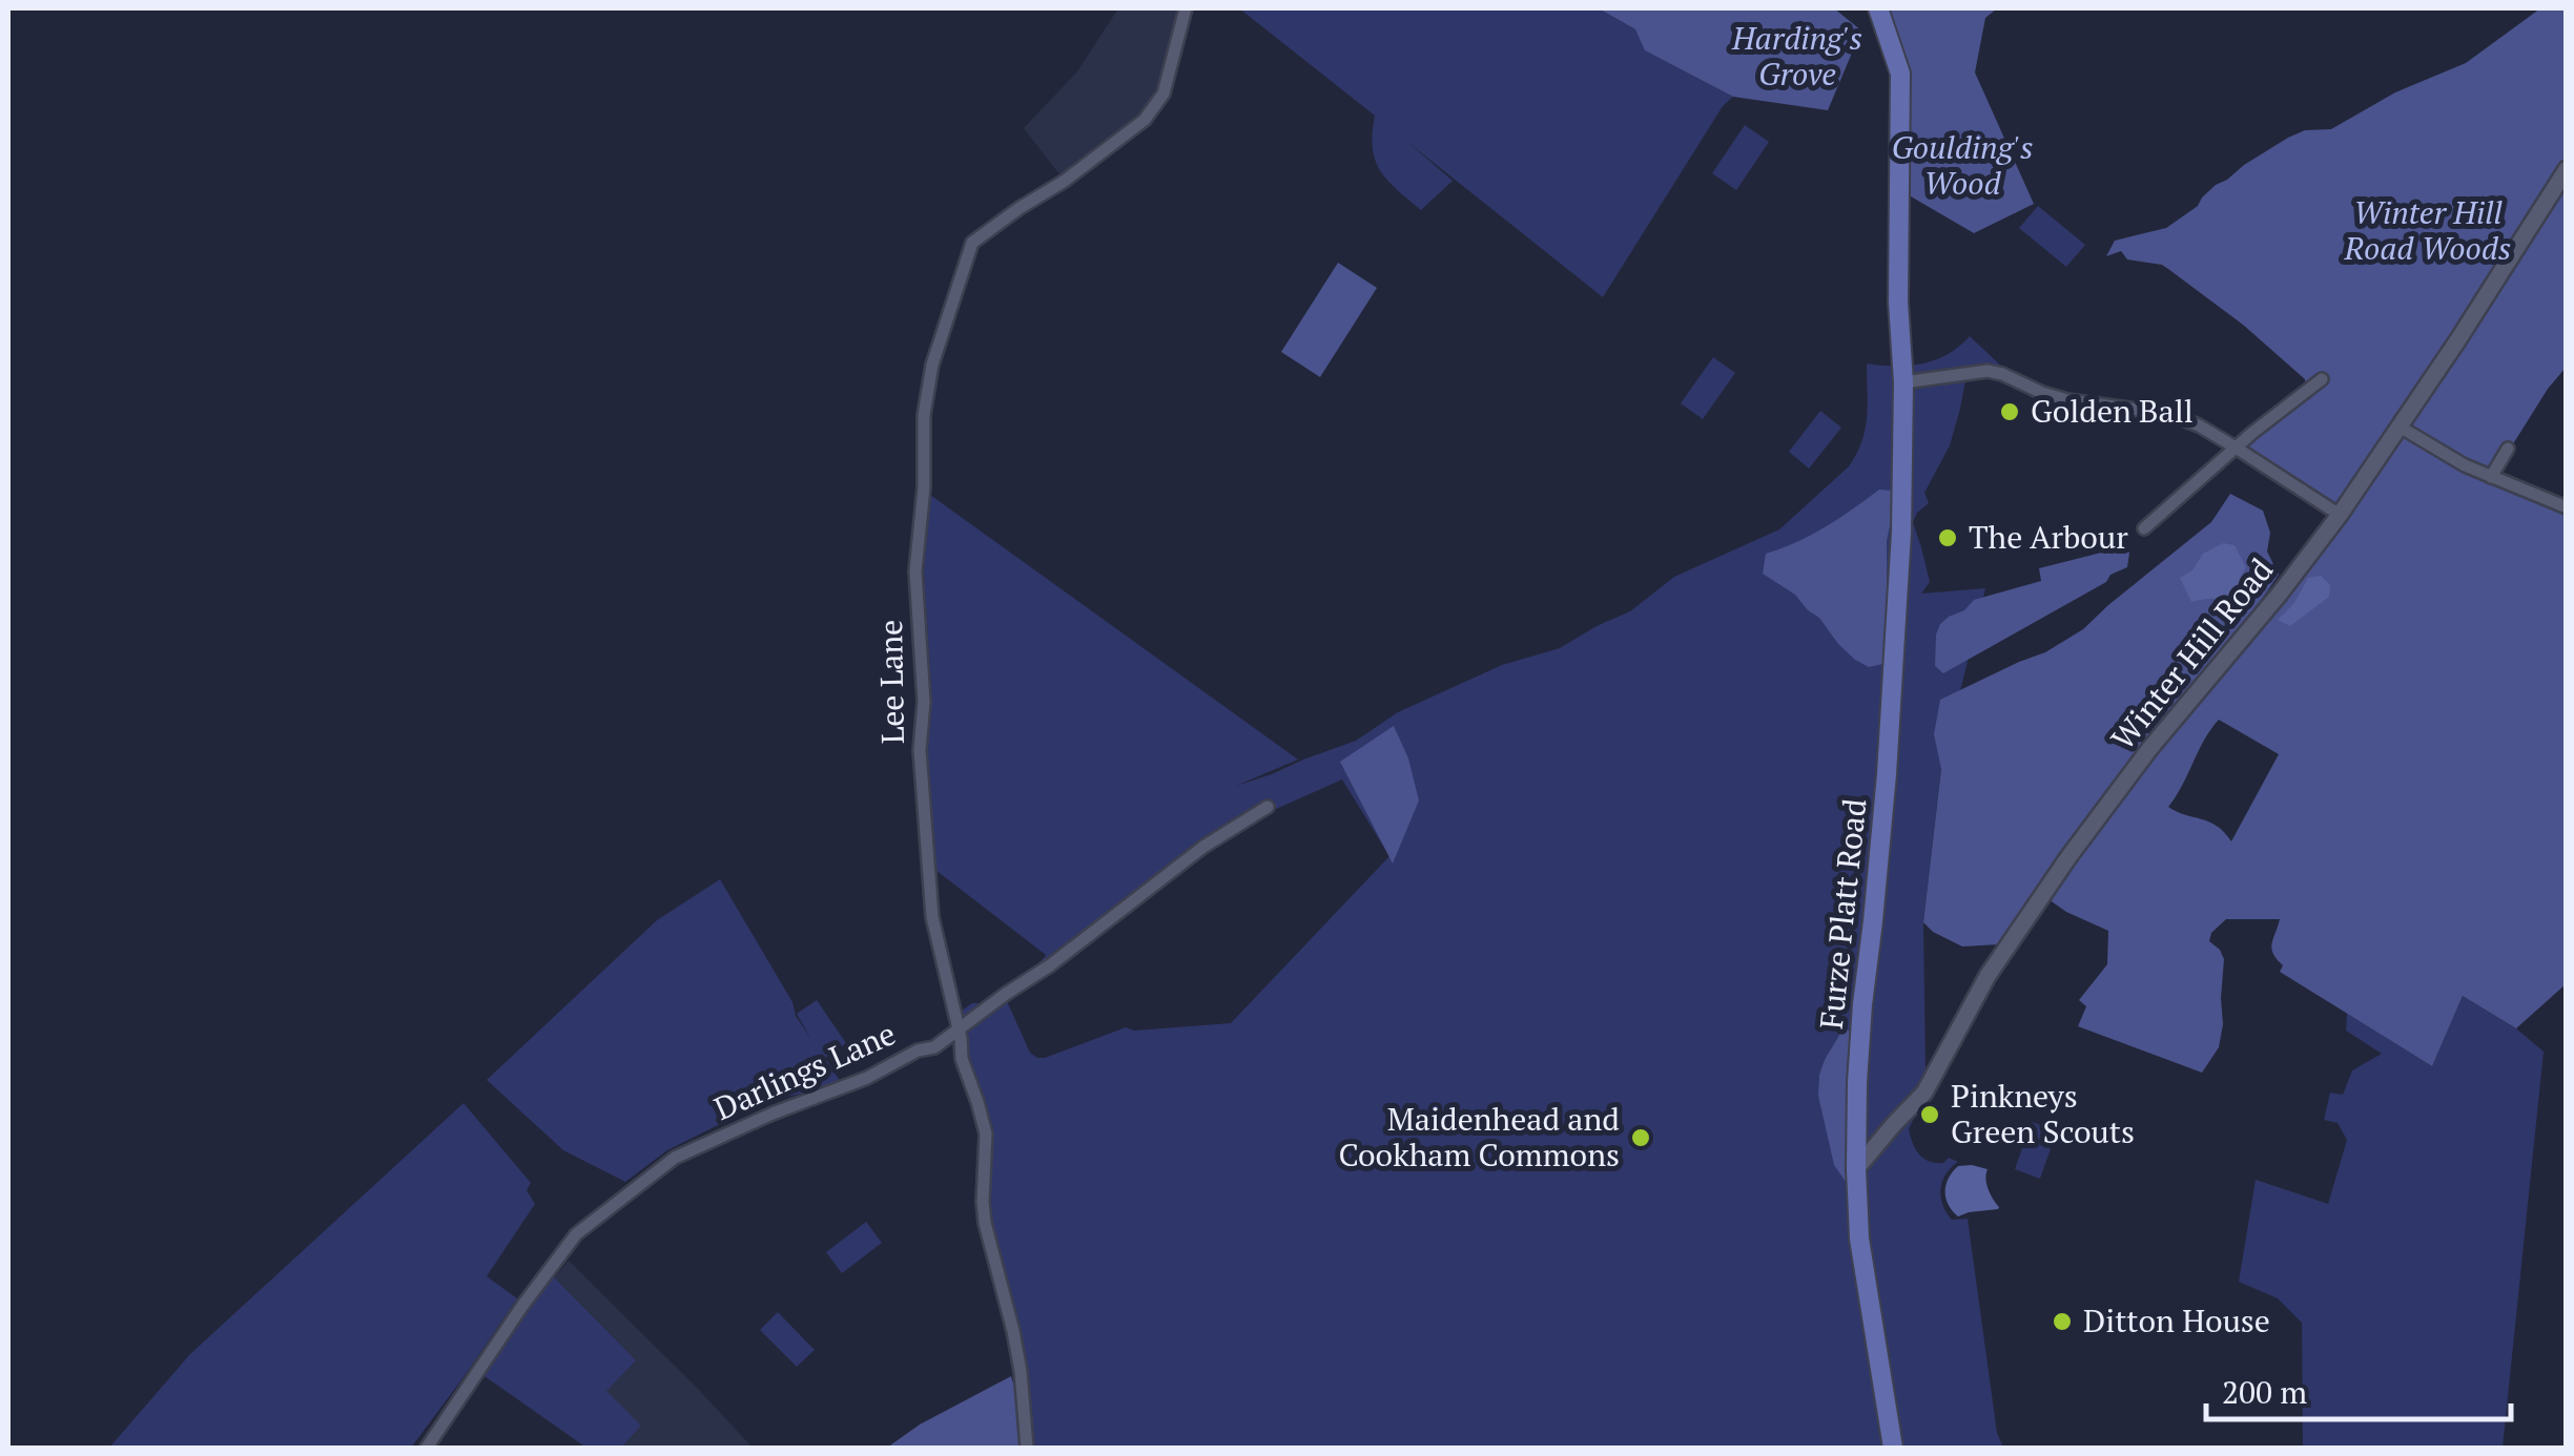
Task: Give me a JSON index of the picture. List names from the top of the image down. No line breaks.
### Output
{"streets":{"main road":["Furze Platt Road"],"street":["Winter Hill Road","Lee Lane","Darlings Lane"]},"crossings":[["Winter Hill Road","Furze Platt Road"],["Lee Lane","Darlings Lane"]],"parks":["Harding's Grove","Goulding's Wood","Winter Hill Road Woods"],"places":["Golden Ball","The Arbour","Pinkneys Green Scouts","Maidenhead and Cookham Commons","Ditton House"],"scale_bar":"200 m"}
